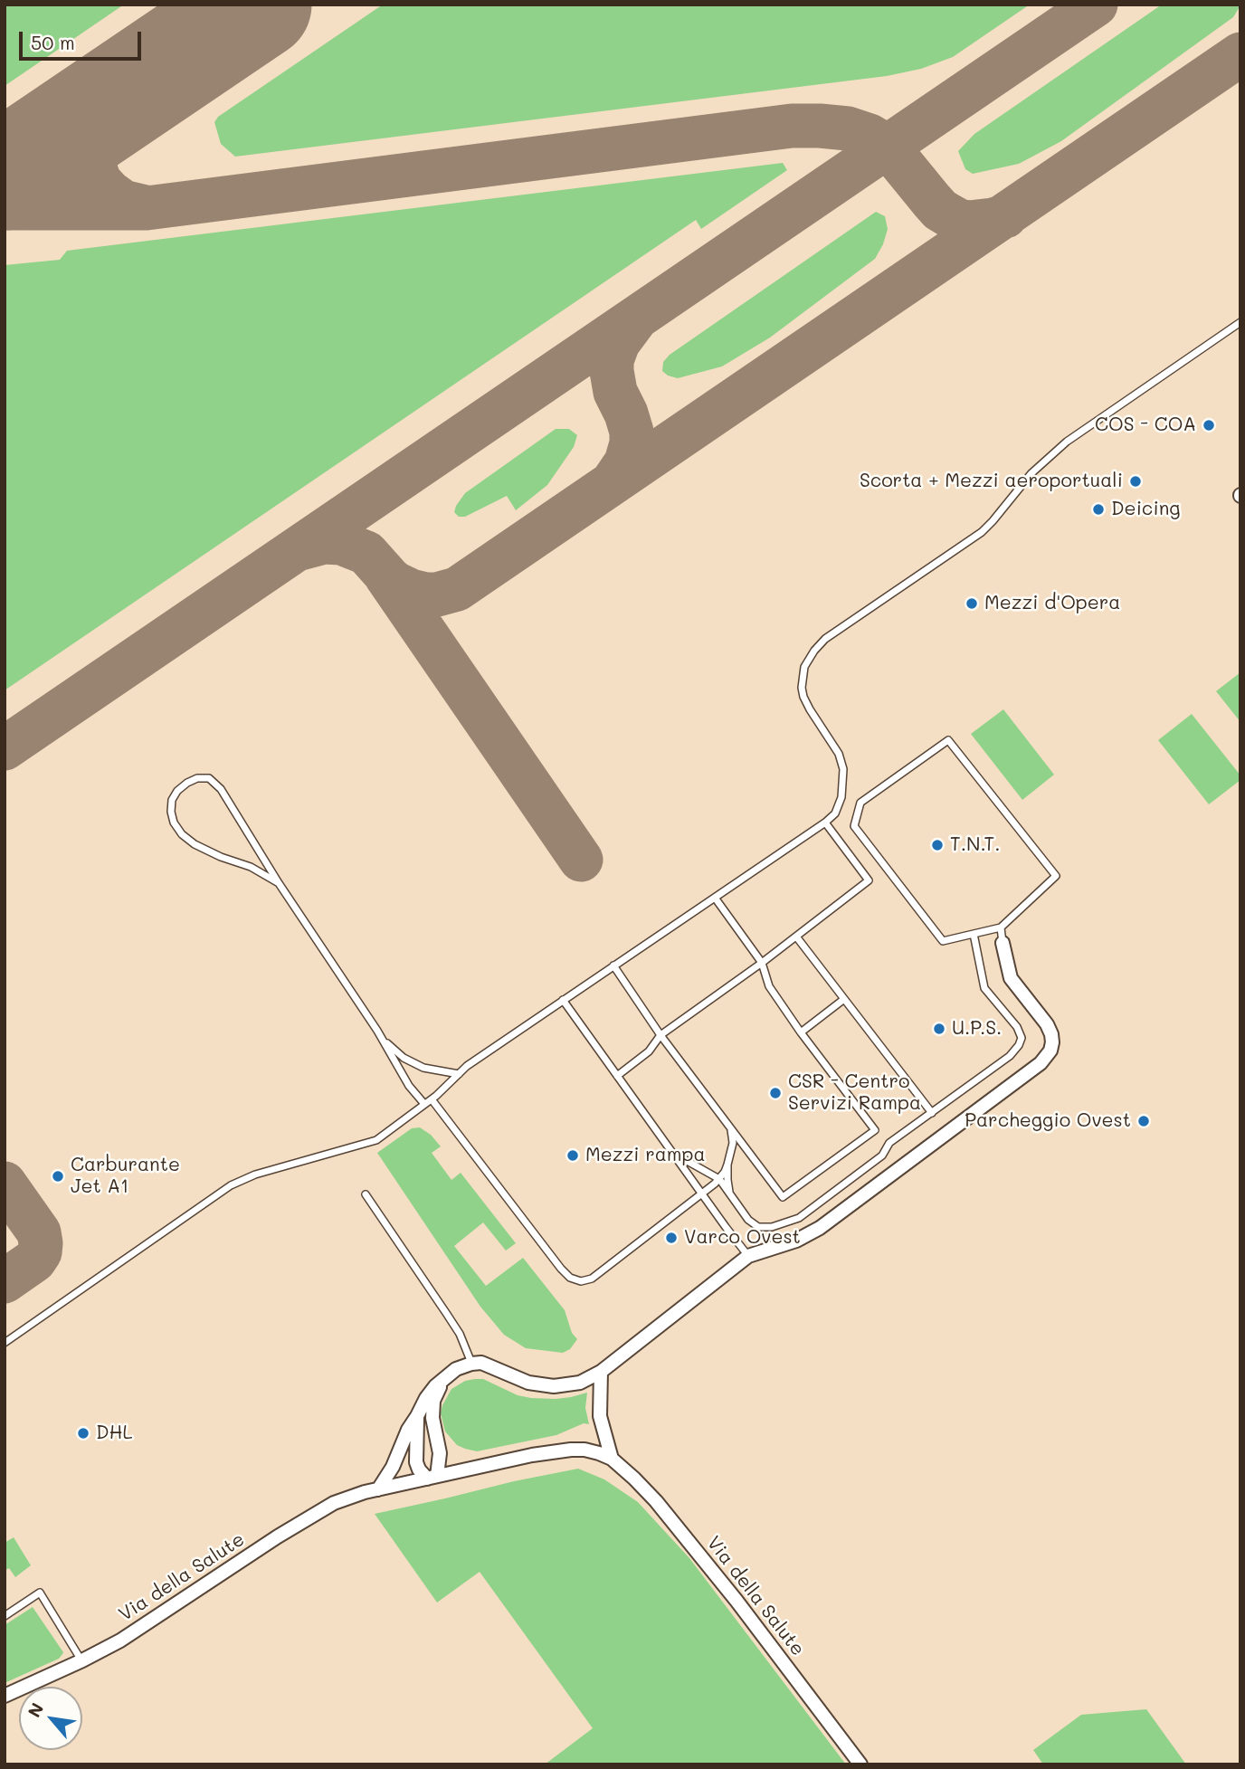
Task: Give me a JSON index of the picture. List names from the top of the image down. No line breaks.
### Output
{"streets":{"street":["Via della Salute"]},"places":["COS - COA","Scorta + Mezzi aeroportuali","Deicing","Mezzi d'Opera","T.N.T.","U.P.S.","CSR - Centro Servizi Rampa","Parcheggio Ovest","Mezzi rampa","Carburante Jet A1","Varco Ovest","DHL"],"scale_bar":"50 m","north":"top left"}
